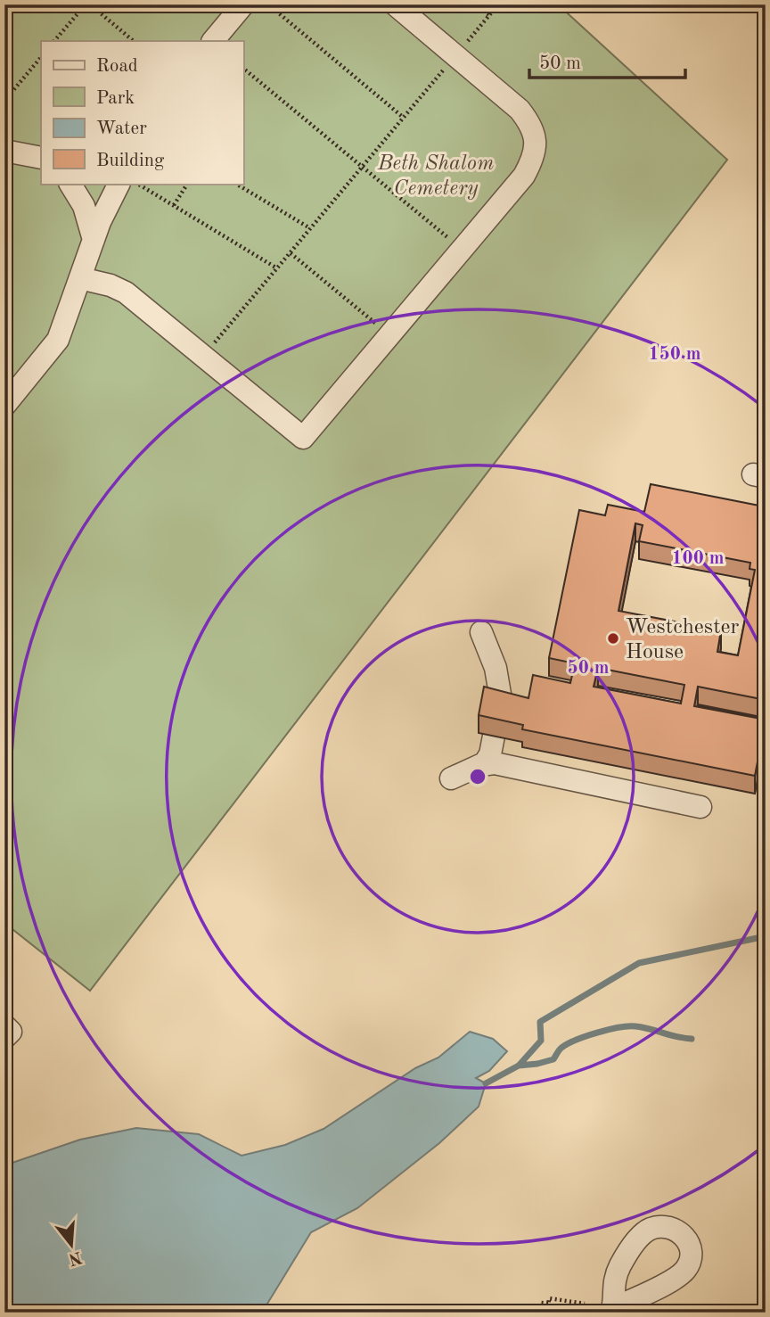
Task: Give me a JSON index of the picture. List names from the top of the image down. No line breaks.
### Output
{"parks":["Beth Shalom Cemetery"],"places":["Westchester House"],"legend":["Road","Park","Water","Building"],"scale_bar":"50 m","north":"bottom","rings":["150 m","100 m","50 m"]}
